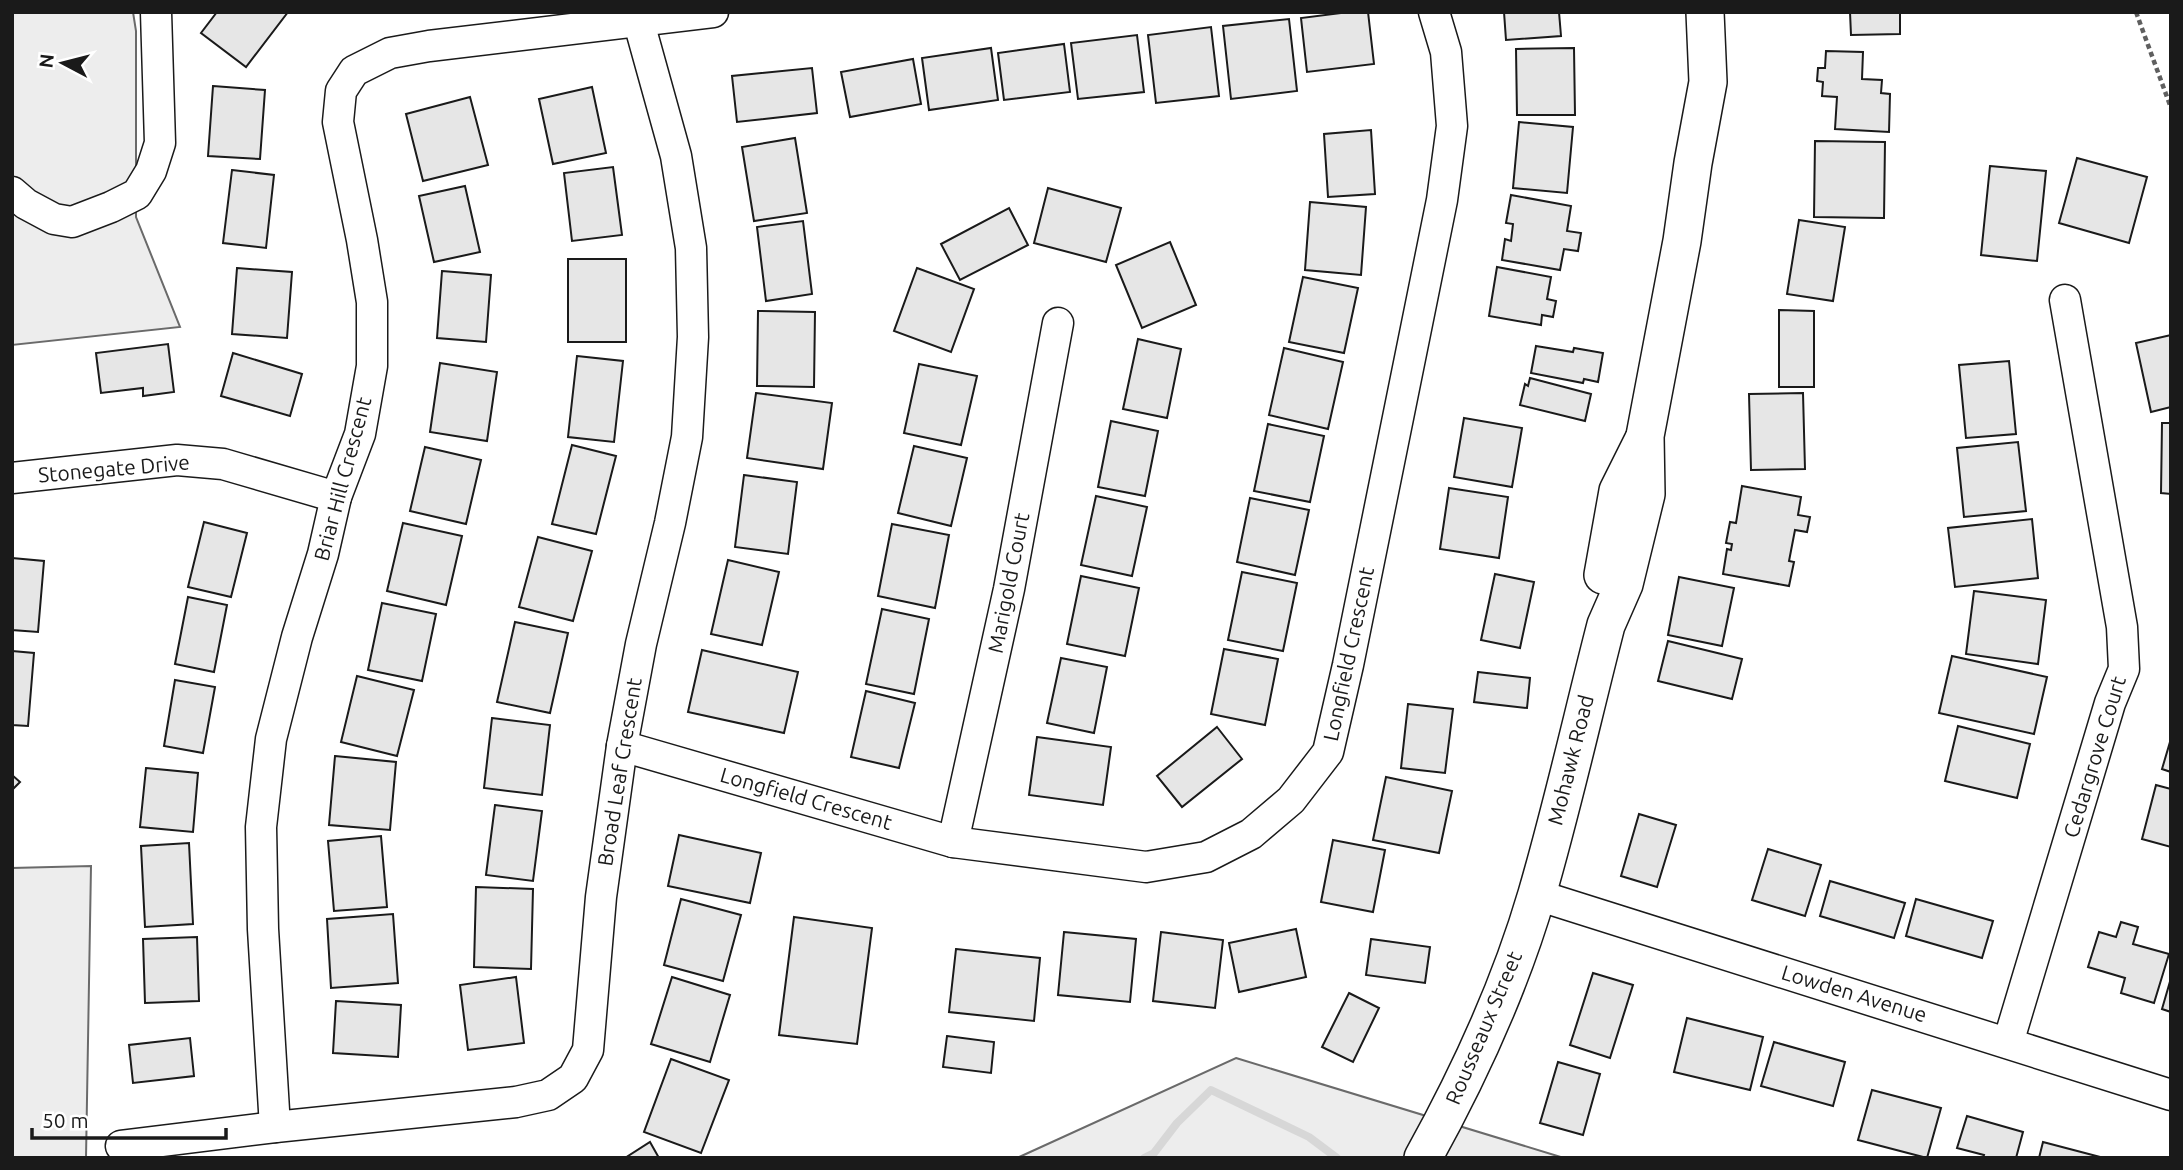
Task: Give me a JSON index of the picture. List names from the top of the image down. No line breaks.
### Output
{"streets":{"main road":["Mohawk Road","Rousseaux Street"],"street":["Stonegate Drive","Briar Hill Crescent","Marigold Court","Longfield Crescent","Cedargrove Court","Broad Leaf Crescent","Lowden Avenue"]},"crossings":[["Stonegate Drive","Briar Hill Crescent"],["Briar Hill Crescent","Broad Leaf Crescent"],["Marigold Court","Longfield Crescent"],["Longfield Crescent","Broad Leaf Crescent"],["Cedargrove Court","Lowden Avenue"],["Mohawk Road","Lowden Avenue"],["Mohawk Road","Rousseaux Street"],["Lowden Avenue","Rousseaux Street"]],"scale_bar":"50 m","north":"left"}
